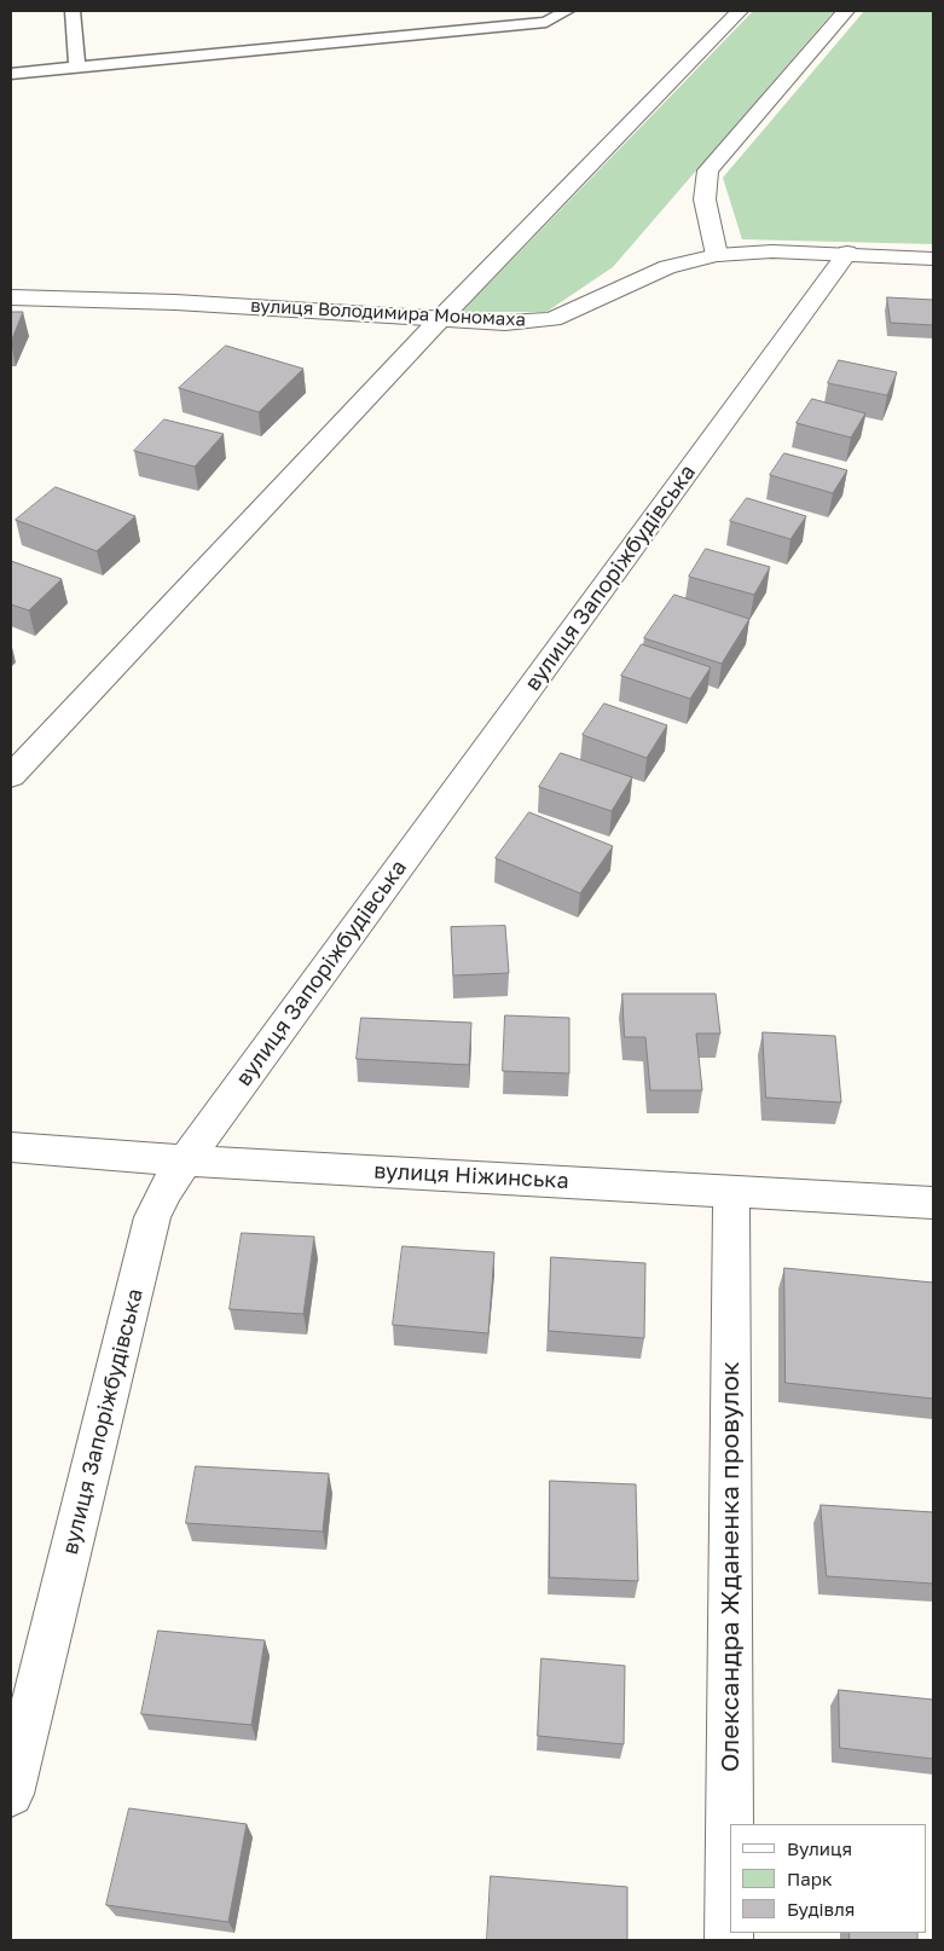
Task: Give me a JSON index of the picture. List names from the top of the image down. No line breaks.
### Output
{"streets":{"street":["вулиця Володимира Мономаха","вулиця Запоріжбудівська","вулиця Ніжинська","Олександра Жданенка провулок"]},"crossings":[["вулиця Володимира Мономаха","вулиця Запоріжбудівська"],["вулиця Запоріжбудівська","вулиця Ніжинська"],["вулиця Ніжинська","Олександра Жданенка провулок"]],"legend":["Вулиця","Парк","Будівля"]}
